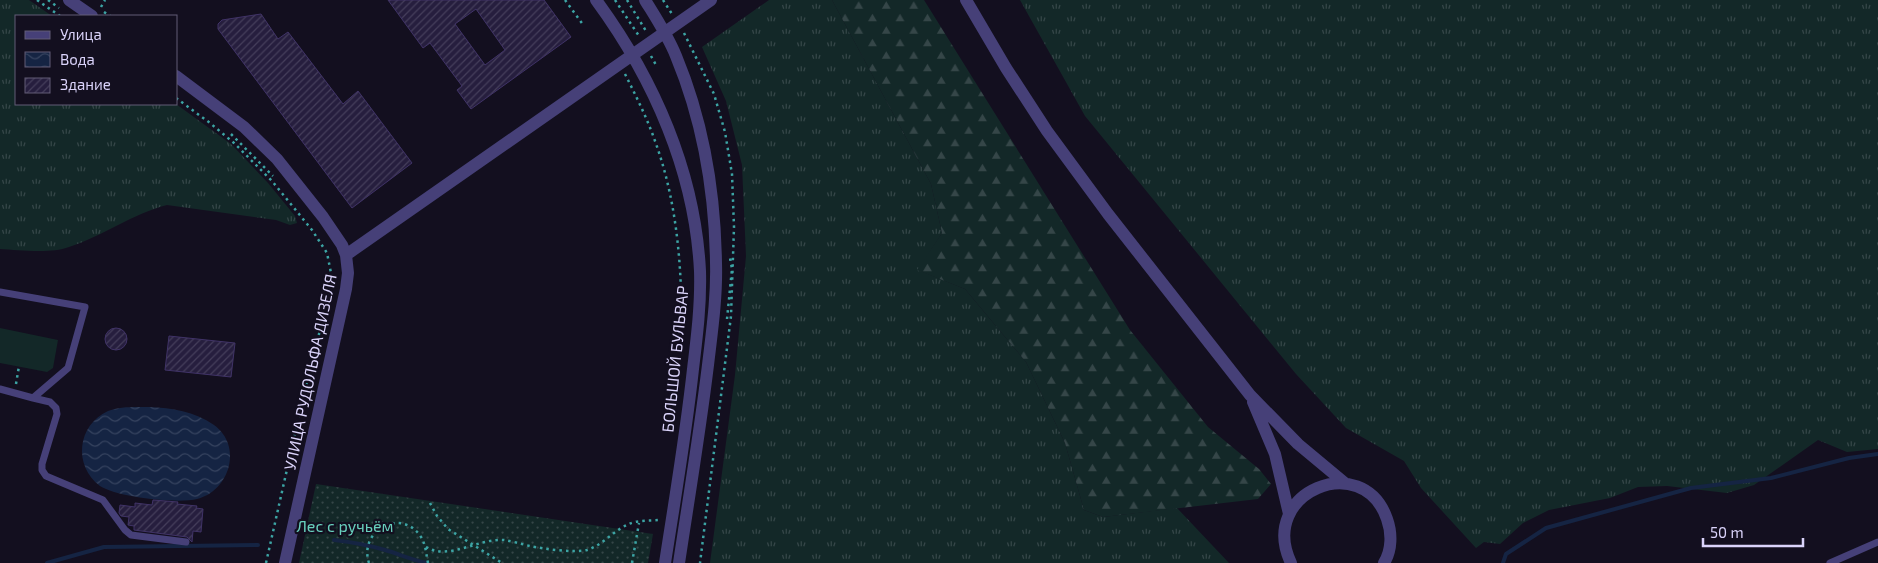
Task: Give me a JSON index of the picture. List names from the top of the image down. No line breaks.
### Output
{"streets":{"street":["БОЛЬШОЙ БУЛЬВАР","УЛИЦА РУДОЛЬФА ДИЗЕЛЯ"]},"parks":["Лес с ручьём"],"legend":["Улица","Вода","Здание"],"scale_bar":"50 m"}
